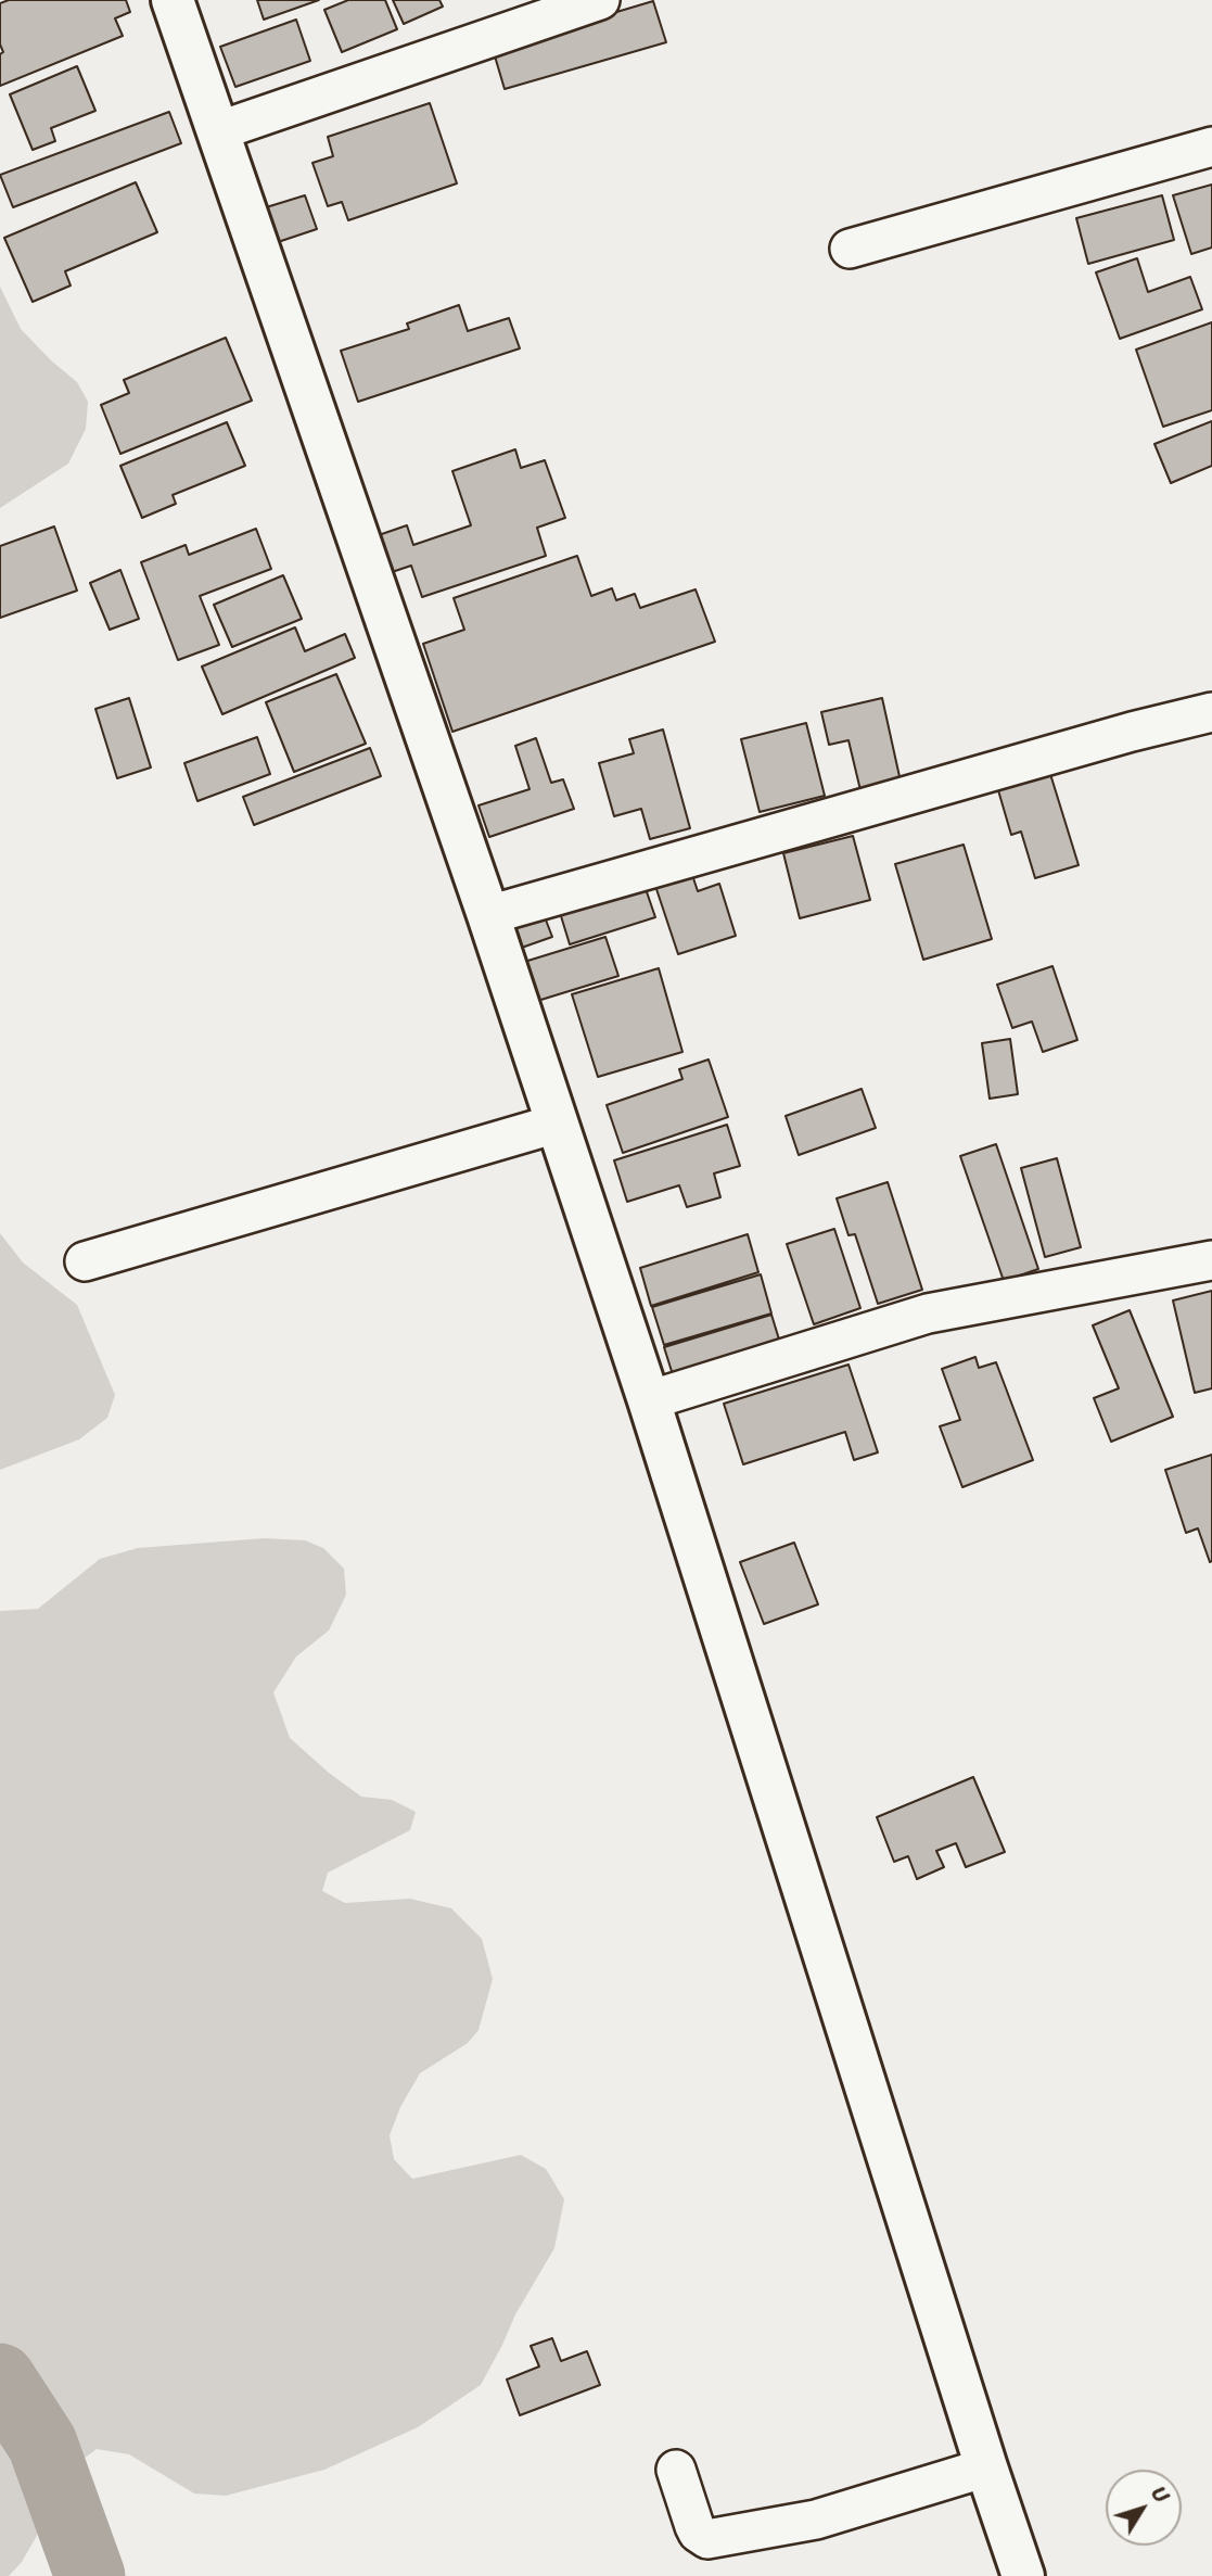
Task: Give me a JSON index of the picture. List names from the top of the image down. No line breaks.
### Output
{"north":"top right"}
